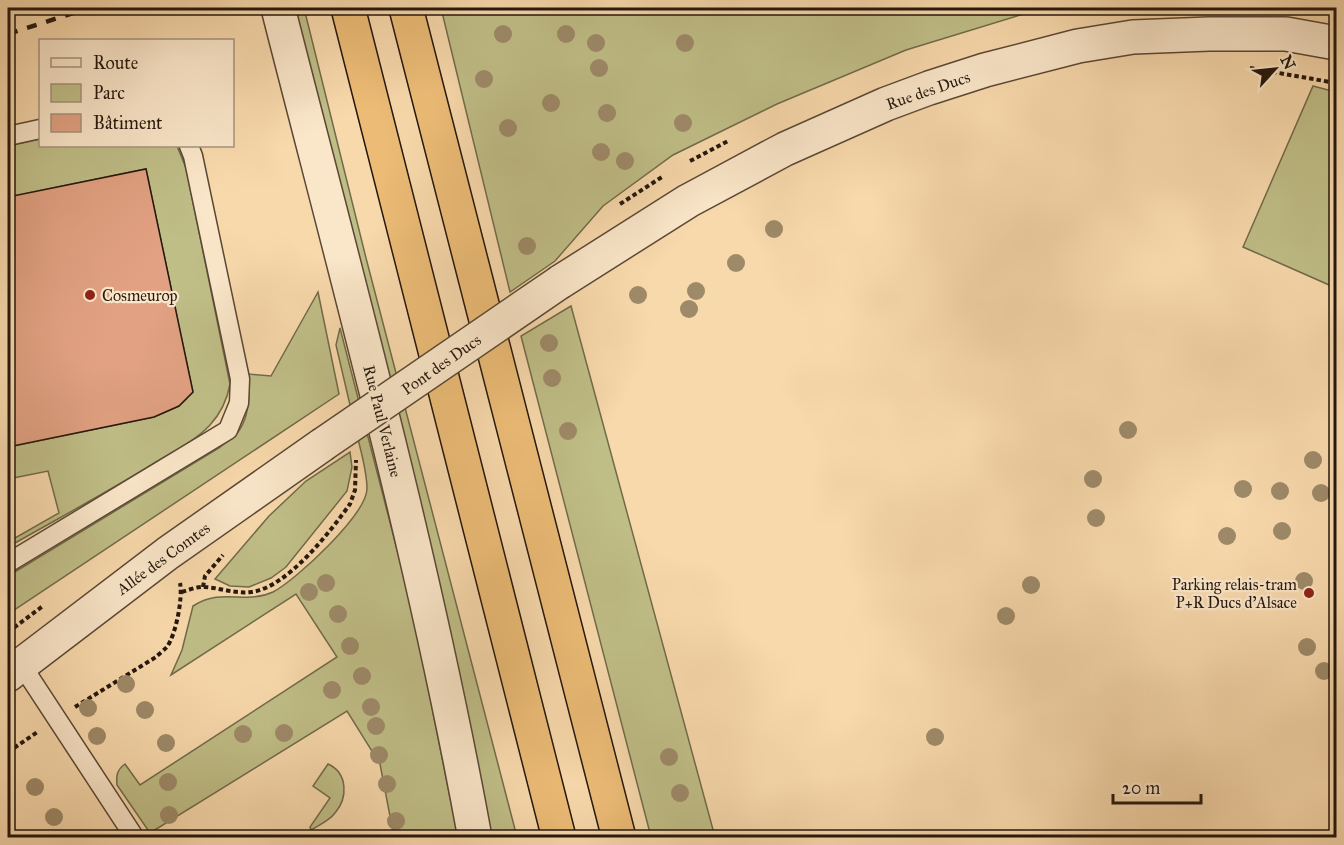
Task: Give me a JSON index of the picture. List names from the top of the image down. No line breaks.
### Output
{"streets":{"street":["Rue des Ducs","Pont des Ducs","Rue Paul Verlaine","Allée des Comtes"]},"crossings":[["Rue des Ducs","Pont des Ducs"],["Pont des Ducs","Allée des Comtes"]],"places":["Cosmeurop","Parking relais-tram P+R Ducs d'Alsace"],"legend":["Route","Parc","Bâtiment"],"scale_bar":"20 m","north":"top right"}
